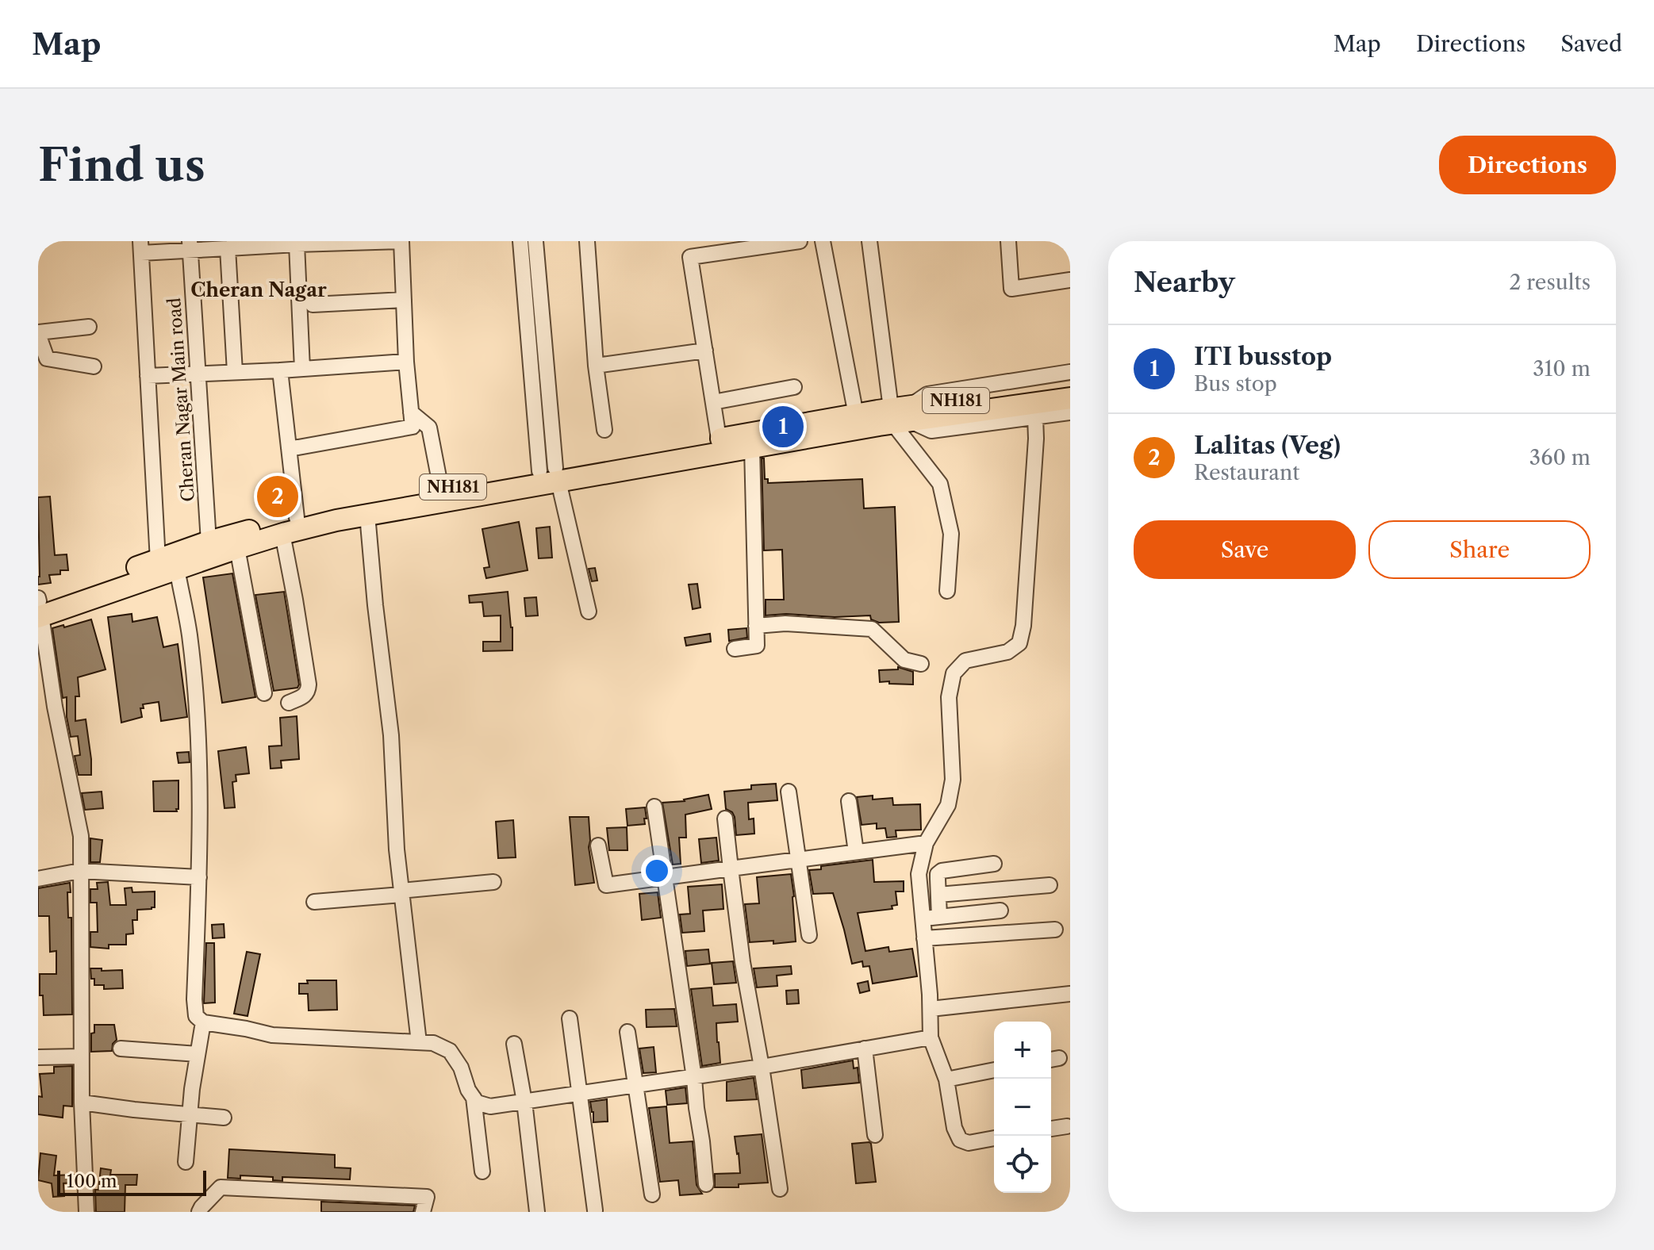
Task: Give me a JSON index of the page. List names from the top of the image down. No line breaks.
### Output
{"streets":{"highway":["NH181"],"street":["Cheran Nagar Main road"]},"crossings":[["Cheran Nagar Main road","NH181"]],"districts":["Cheran Nagar"],"scale_bar":"100 m","page":{"header":"Map","nav":["Map","Directions","Saved"],"buttons":["Directions",["Save","Share"]],"title":"Find us","heading":["Nearby","2 results"],"list":[{"mark":"1","name":"ITI busstop","note":"Bus stop","value":"310 m"},{"mark":"2","name":"Lalitas (Veg)","note":"Restaurant","value":"360 m"}],"pins":["1","2"],"map_buttons":["+","−"],"scale":"100 m"}}
